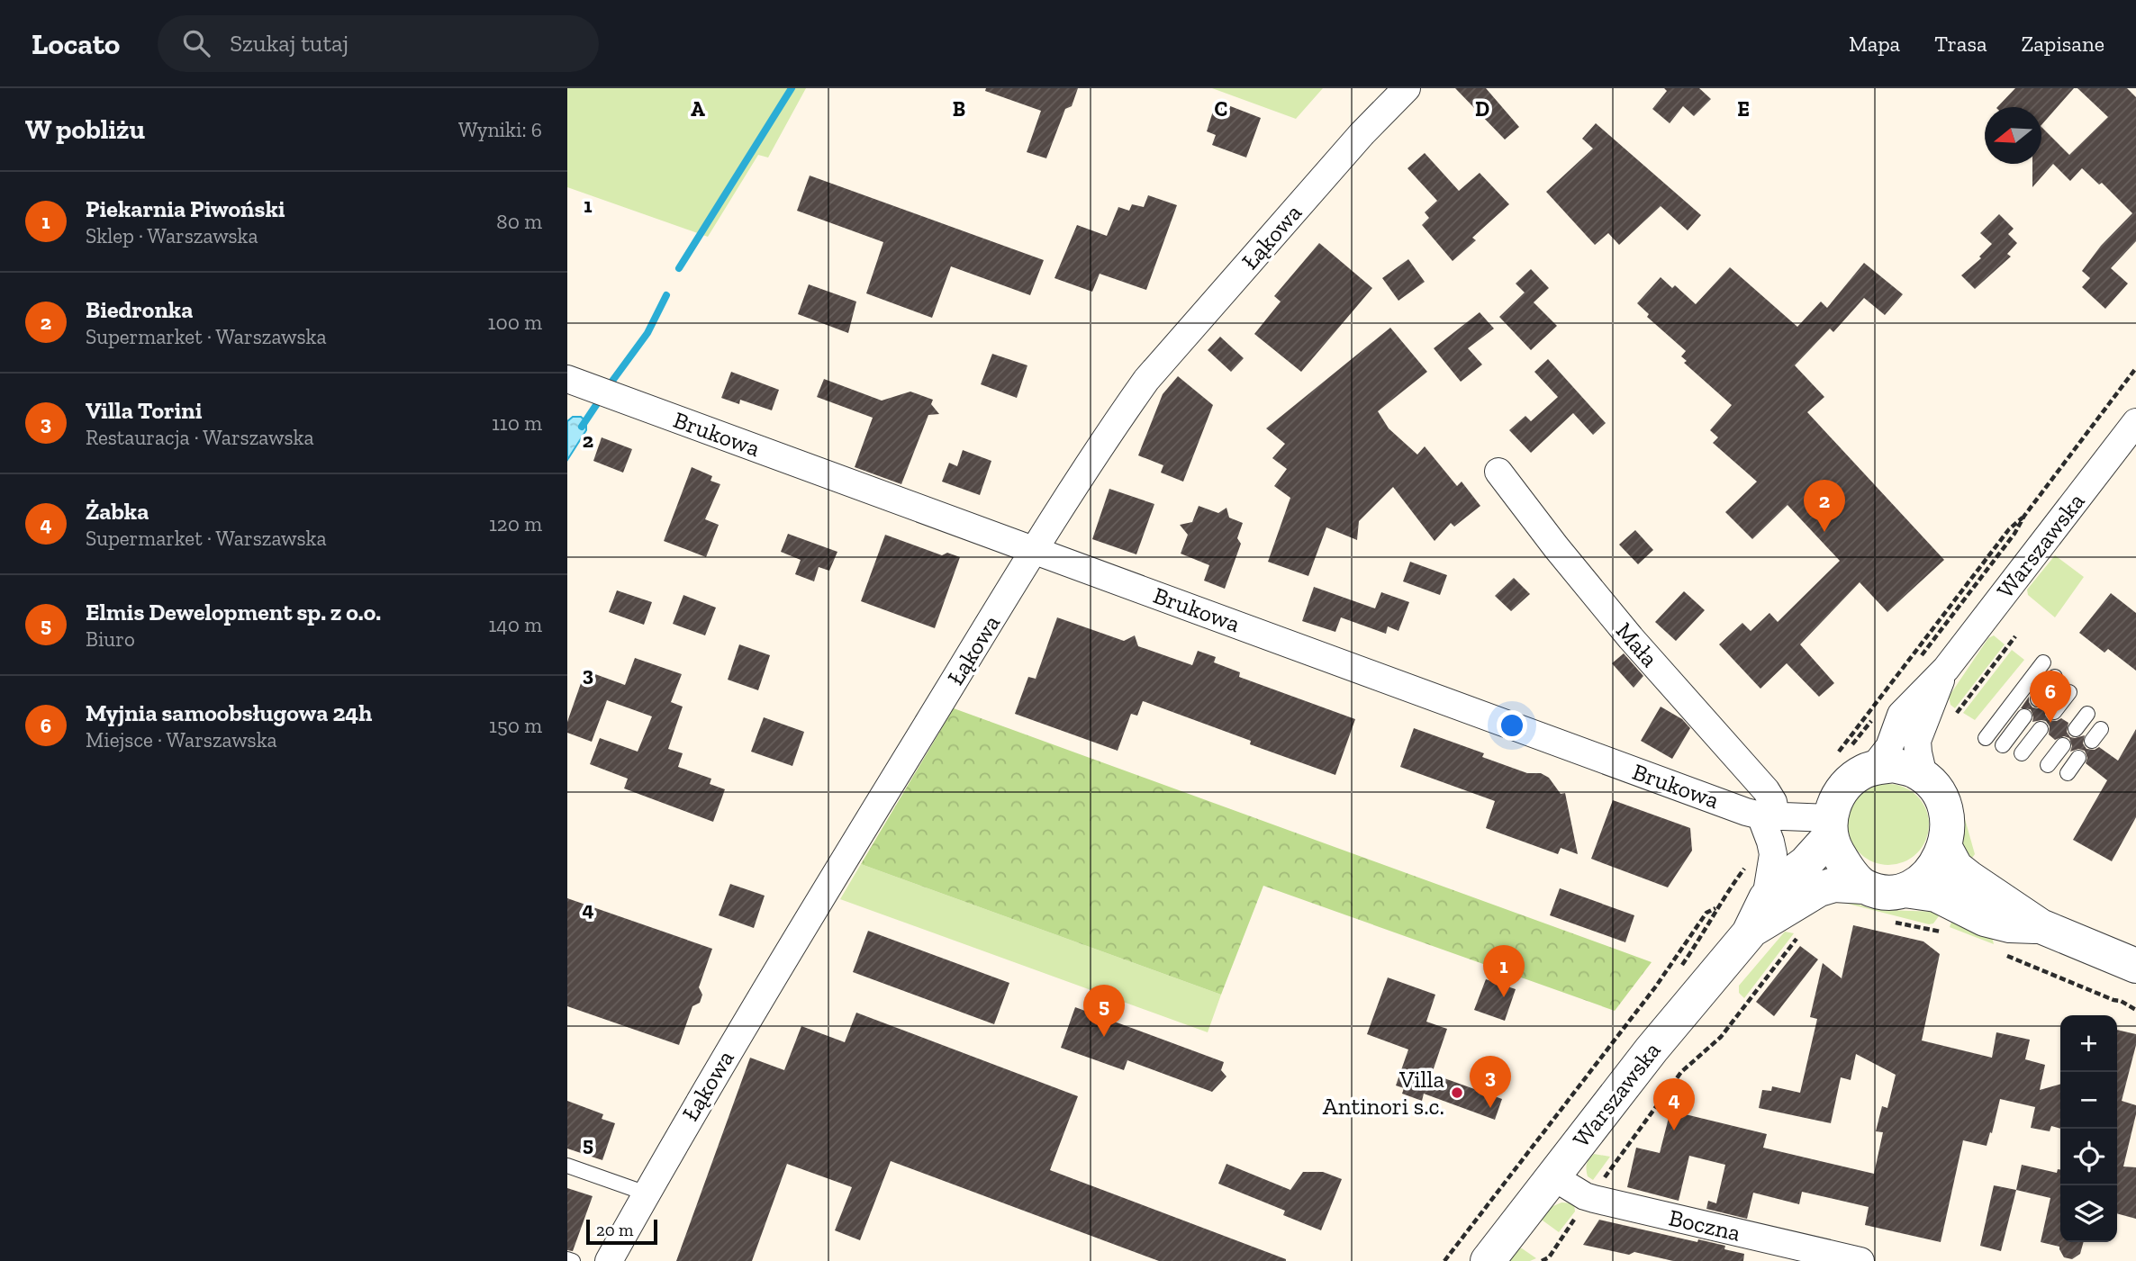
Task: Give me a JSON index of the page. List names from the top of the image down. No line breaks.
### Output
{"streets":{"street":["Łąkowa","Brukowa","Warszawska","Mała","Boczna"]},"crossings":[["Łąkowa","Brukowa"],["Brukowa","Warszawska"],["Brukowa","Mała"],["Warszawska","Mała"],["Warszawska","Boczna"]],"places":["Villa Antinori s.c."],"scale_bar":"20 m","north":"left","page":{"header":"Locato","search":"Szukaj tutaj","nav":["Mapa","Trasa","Zapisane"],"heading":["W pobliżu","Wyniki: 6"],"list":[{"mark":"1","name":"Piekarnia Piwoński","note":"Sklep · Warszawska","value":"80 m"},{"mark":"2","name":"Biedronka","note":"Supermarket · Warszawska","value":"100 m"},{"mark":"3","name":"Villa Torini","note":"Restauracja · Warszawska","value":"110 m"},{"mark":"4","name":"Żabka","note":"Supermarket · Warszawska","value":"120 m"},{"mark":"5","name":"Elmis Dewelopment sp. z o.o.","note":"Biuro","value":"140 m"},{"mark":"6","name":"Myjnia samoobsługowa 24h","note":"Miejsce · Warszawska","value":"150 m"}],"pins":["2","6","1","5","3","4"],"map_buttons":["+","−"],"scale":"20 m"},"grid":{"columns":["A","B","C","D","E"],"rows":["1","2","3","4","5"]}}
